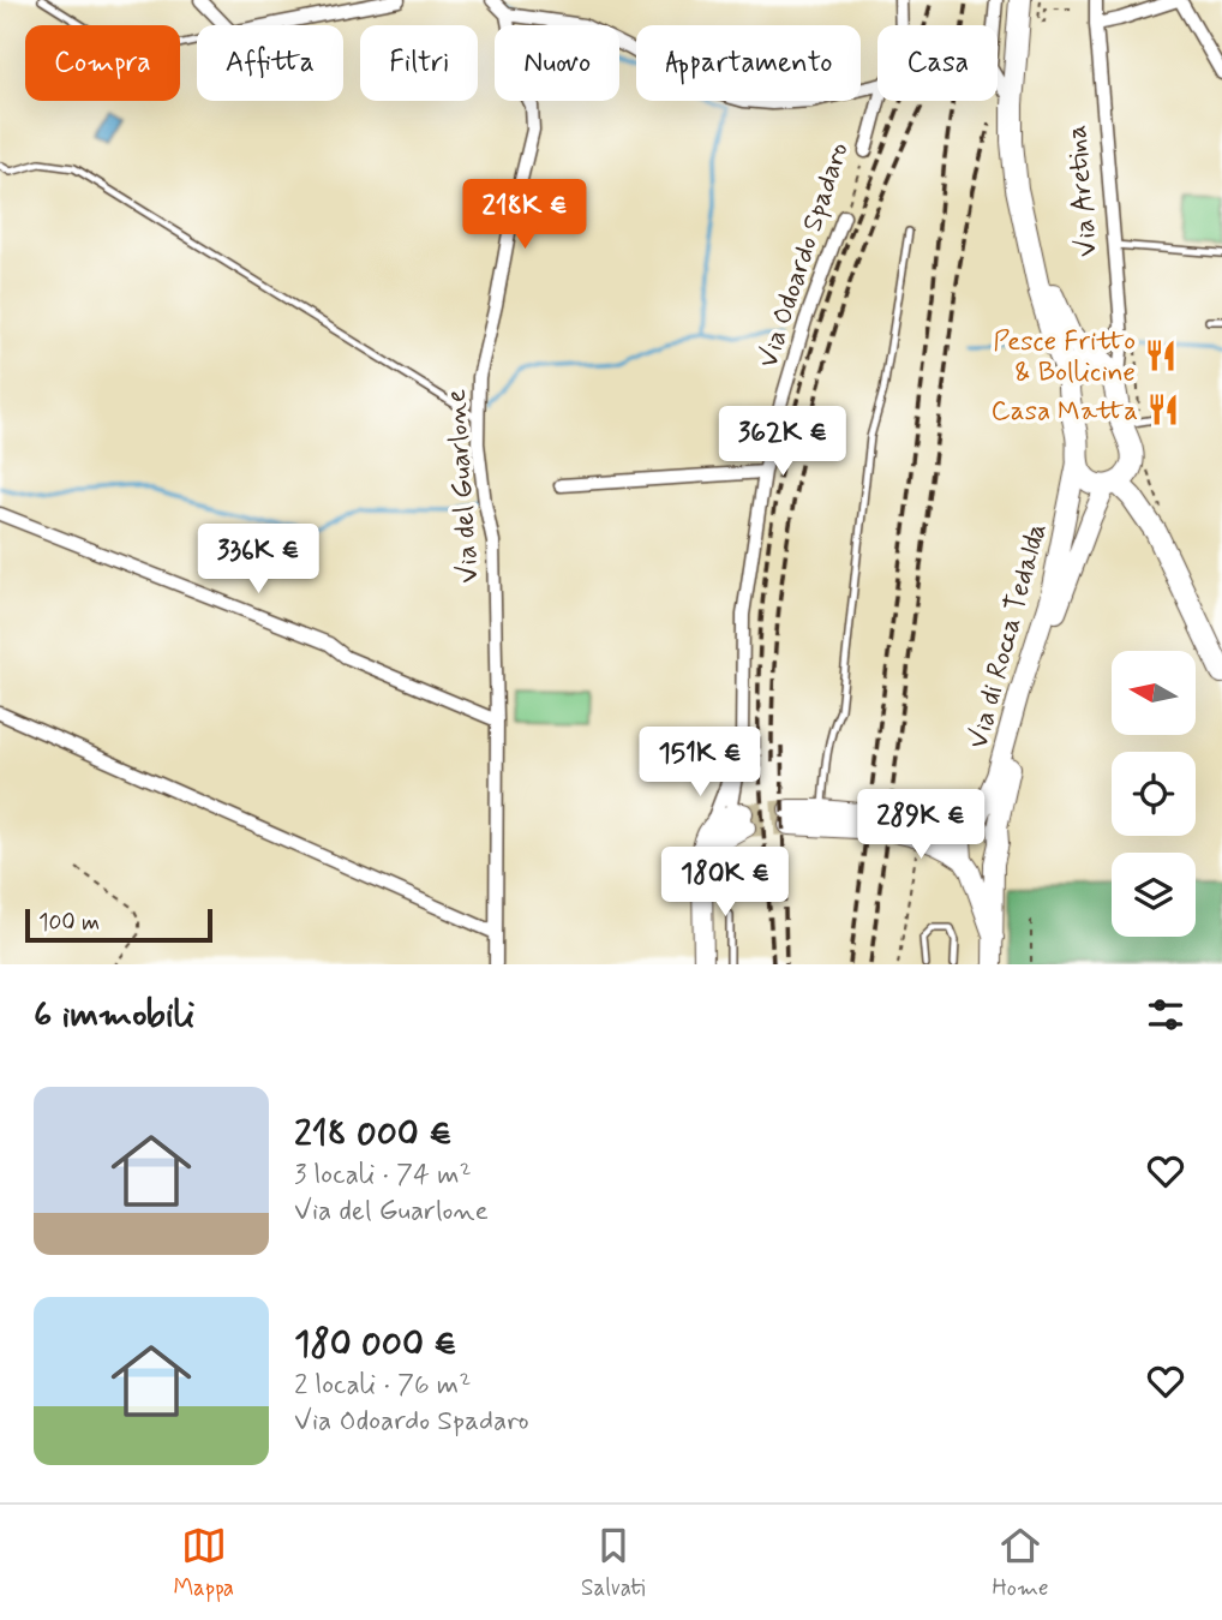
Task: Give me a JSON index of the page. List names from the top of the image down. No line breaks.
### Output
{"streets":{"street":["Via Aretina","Via Odoardo Spadaro","Via del Guarlone","Via di Rocca Tedalda"]},"places":{"restaurant":["Pesce Fritto & Bollicine","Casa Matta"]},"scale_bar":"100 m","north":"left","page":{"chip":["Compra","Affitta","Filtri","Nuovo","Appartamento","Casa"],"price":["218K €","362K €","336K €","151K €","289K €","180K €"],"scale":"100 m","heading":"6 immobili","list":[{"name":"218 000 €","note":"3 locali · 74 m² · Via del Guarlone"},{"name":"180 000 €","note":"2 locali · 76 m² · Via Odoardo Spadaro"}],"tabs":["Mappa","Salvati","Home"]}}
